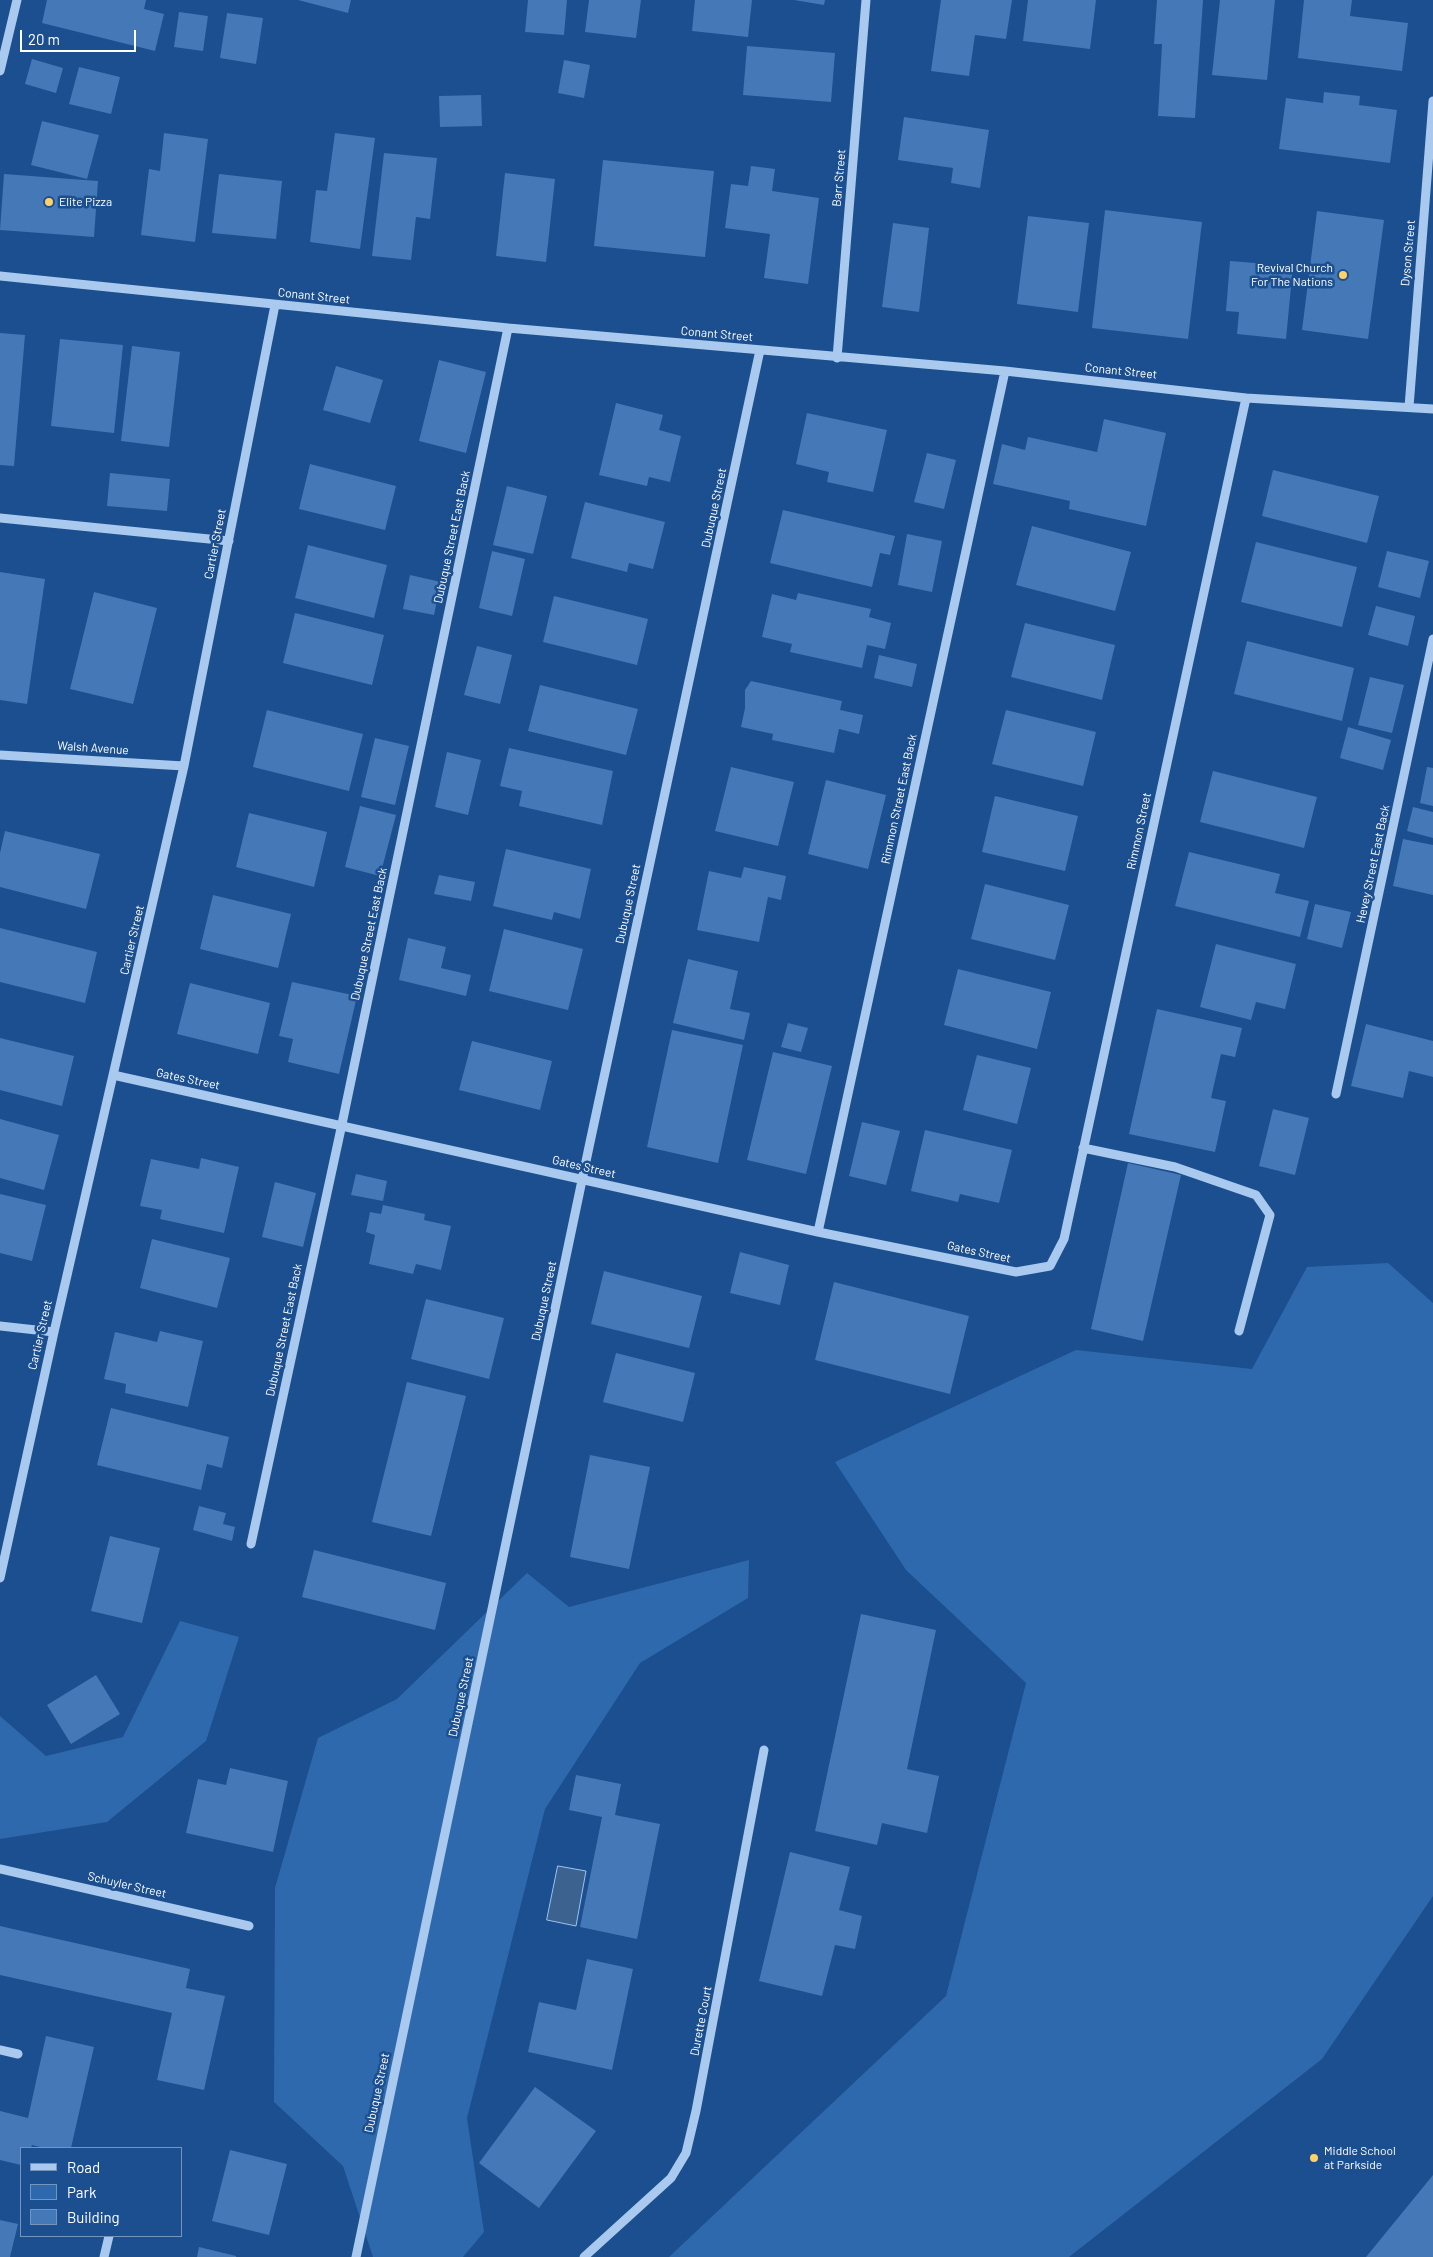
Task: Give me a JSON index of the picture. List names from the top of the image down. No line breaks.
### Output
{"streets":{"street":["Barr Street","Dyson Street","Conant Street","Dubuque Street","Dubuque Street East Back","Cartier Street","Walsh Avenue","Rimmon Street East Back","Rimmon Street","Hevey Street East Back","Gates Street","Schuyler Street","Durette Court"]},"crossings":[["Barr Street","Conant Street"],["Dyson Street","Conant Street"],["Conant Street","Dubuque Street"],["Conant Street","Dubuque Street East Back"],["Conant Street","Cartier Street"],["Conant Street","Rimmon Street East Back"],["Conant Street","Rimmon Street"],["Dubuque Street","Gates Street"],["Dubuque Street East Back","Gates Street"],["Cartier Street","Walsh Avenue"],["Cartier Street","Gates Street"],["Rimmon Street East Back","Gates Street"],["Rimmon Street","Gates Street"]],"places":["Elite Pizza","Revival Church For The Nations","Middle School at Parkside"],"legend":["Road","Park","Building"],"scale_bar":"20 m"}
